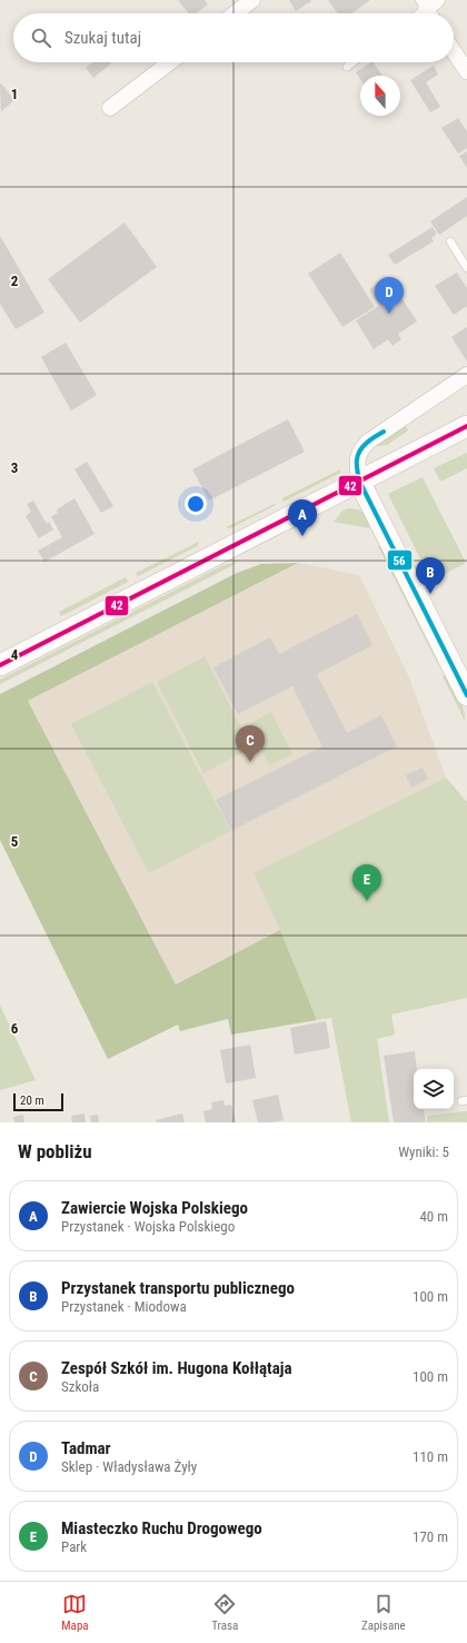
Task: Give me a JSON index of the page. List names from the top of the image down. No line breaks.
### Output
{"lines":["transit line 42","transit line 56"],"scale_bar":"20 m","north":"top","page":{"search":"Szukaj tutaj","pins":["D","A","B","C","E"],"scale":"20 m","heading":["W pobliżu","Wyniki: 5"],"list":[{"mark":"A","name":"Zawiercie Wojska Polskiego","note":"Przystanek · Wojska Polskiego","value":"40 m"},{"mark":"B","name":"Przystanek transportu publicznego","note":"Przystanek · Miodowa","value":"100 m"},{"mark":"C","name":"Zespół Szkół im. Hugona Kołłątaja","note":"Szkoła","value":"100 m"},{"mark":"D","name":"Tadmar","note":"Sklep · Władysława Żyły","value":"110 m"},{"mark":"E","name":"Miasteczko Ruchu Drogowego","note":"Park","value":"170 m"}],"nav":["Mapa","Trasa","Zapisane"]},"grid":{"rows":["1","2","3","4","5","6"]}}
